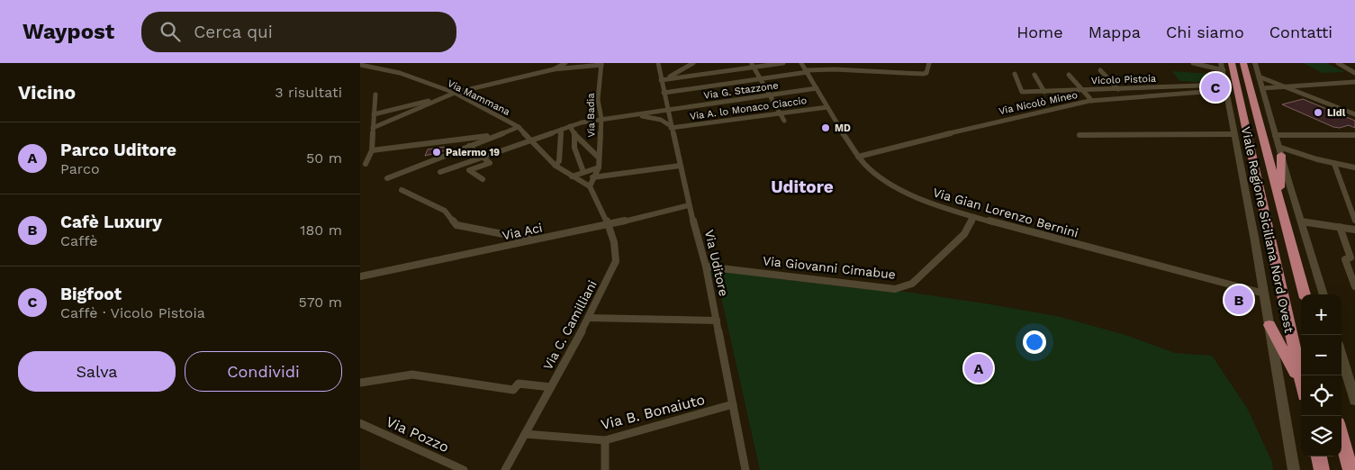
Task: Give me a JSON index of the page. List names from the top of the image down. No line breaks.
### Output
{"streets":{"main road":["Viale Regione Siciliana Nord Ovest"],"street":["Vicolo Pistoia","Via G. Stazzone","Via Mammana","Via Nicolò Mineo","Via A. lo Monaco Ciaccio","Via Badia","Via Gian Lorenzo Bernini","Via Aci","Via Uditore","Via Giovanni Cimabue","Via C. Camilliani","Via B. Bonaiuto","Via Pozzo"]},"crossings":[["Vicolo Pistoia","Via Nicolò Mineo"],["Vicolo Pistoia","Viale Regione Siciliana Nord Ovest"],["Via G. Stazzone","Via Gian Lorenzo Bernini"],["Via G. Stazzone","Via Uditore"],["Via Mammana","Via C. Camilliani"],["Via Nicolò Mineo","Via Gian Lorenzo Bernini"],["Via Nicolò Mineo","Viale Regione Siciliana Nord Ovest"],["Via A. lo Monaco Ciaccio","Via Gian Lorenzo Bernini"],["Via A. lo Monaco Ciaccio","Via Uditore"],["Via Gian Lorenzo Bernini","Viale Regione Siciliana Nord Ovest"],["Via Gian Lorenzo Bernini","Via Giovanni Cimabue"],["Via Aci","Via Uditore"],["Via Aci","Via C. Camilliani"],["Via Uditore","Via Giovanni Cimabue"],["Via Uditore","Via B. Bonaiuto"],["Via C. Camilliani","Via B. Bonaiuto"]],"districts":["Uditore"],"places":["Lidl","MD","Palermo 19"],"page":{"header":"Waypost","search":"Cerca qui","nav":["Home","Mappa","Chi siamo","Contatti"],"heading":["Vicino","3 risultati"],"pins":["C","B","A"],"list":[{"mark":"A","name":"Parco Uditore","note":"Parco","value":"50 m"},{"mark":"B","name":"Cafè Luxury","note":"Caffè","value":"180 m"},{"mark":"C","name":"Bigfoot","note":"Caffè · Vicolo Pistoia","value":"570 m"}],"map_buttons":["+","−"],"buttons":["Salva","Condividi"]}}
